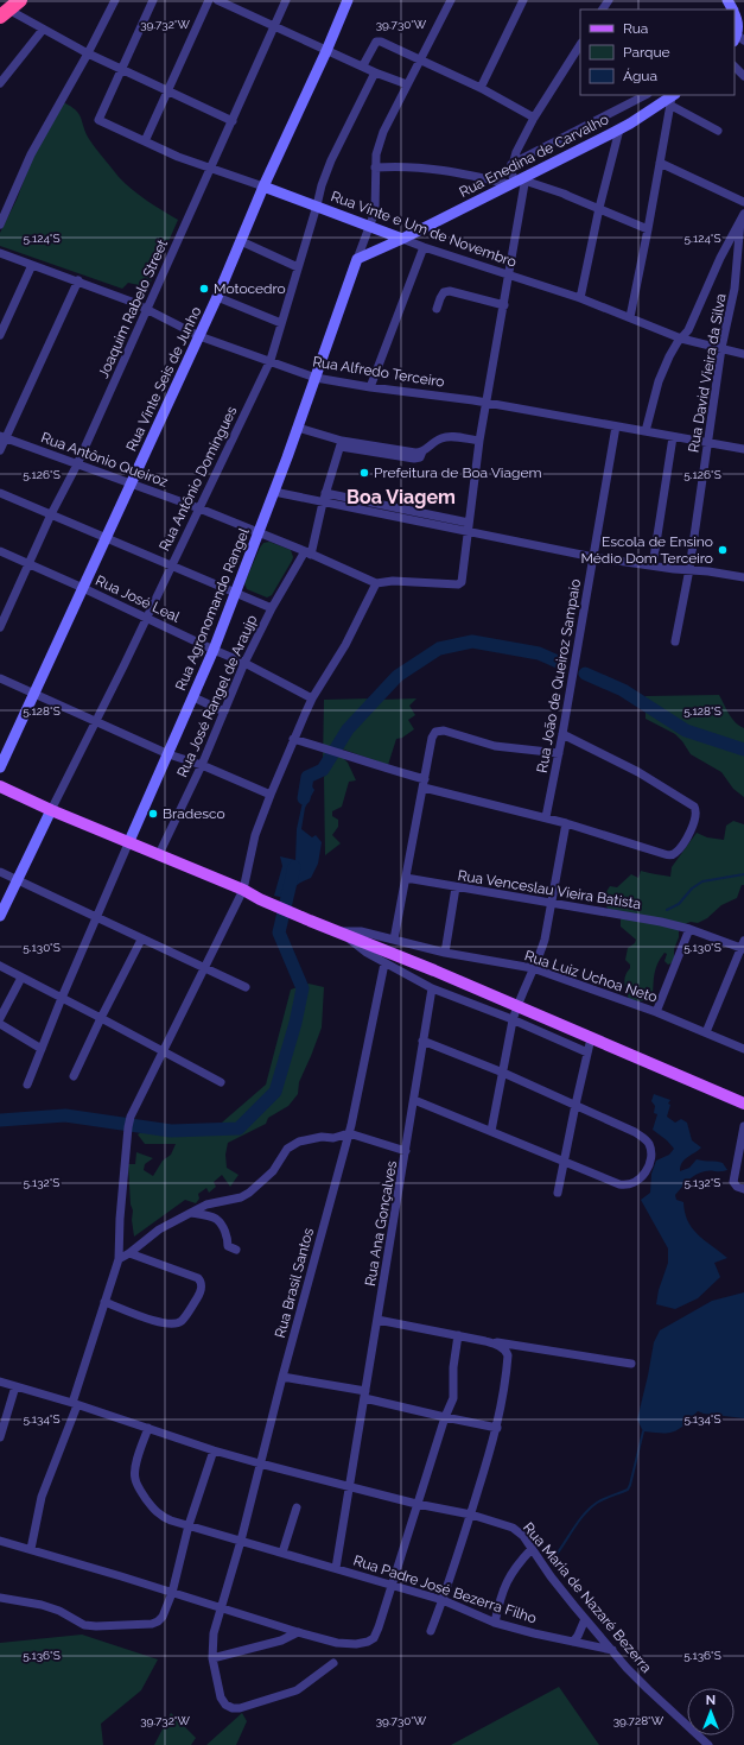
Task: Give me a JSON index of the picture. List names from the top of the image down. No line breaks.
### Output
{"streets":{"street":["Rua Enedina de Carvalho","Rua Vinte e Um de Novembro","Joaquim Rabelo Street","Rua Alfredo Terceiro","Rua David Vieira da Silva","Rua Vinte Seis de Junho","Rua Antônio Queiroz","Rua Antônio Domingues","Rua José Leal","Rua Agronomando Rangel","Rua João de Queiroz Sampaio","Rua José Rangel de Araujp","Rua Venceslau Vieira Batista","Rua Luiz Uchoa Neto","Rua Ana Gonçalves","Rua Brasil Santos","Rua Padre José Bezerra Filho","Rua Maria de Nazaré Bezerra"]},"crossings":[["Rua Enedina de Carvalho","Rua Vinte e Um de Novembro"],["Rua Enedina de Carvalho","Rua Agronomando Rangel"],["Rua Vinte e Um de Novembro","Joaquim Rabelo Street"],["Rua Vinte e Um de Novembro","Rua David Vieira da Silva"],["Rua Vinte e Um de Novembro","Rua Vinte Seis de Junho"],["Rua Vinte e Um de Novembro","Rua Antônio Domingues"],["Rua Vinte e Um de Novembro","Rua Agronomando Rangel"],["Joaquim Rabelo Street","Rua Alfredo Terceiro"],["Joaquim Rabelo Street","Rua Antônio Queiroz"],["Joaquim Rabelo Street","Rua José Leal"],["Rua Alfredo Terceiro","Rua David Vieira da Silva"],["Rua Alfredo Terceiro","Rua Vinte Seis de Junho"],["Rua Alfredo Terceiro","Rua Antônio Domingues"],["Rua Alfredo Terceiro","Rua Agronomando Rangel"],["Rua Alfredo Terceiro","Rua João de Queiroz Sampaio"],["Rua Vinte Seis de Junho","Rua Antônio Queiroz"],["Rua Vinte Seis de Junho","Rua José Leal"],["Rua Antônio Queiroz","Rua Antônio Domingues"],["Rua Antônio Queiroz","Rua Agronomando Rangel"],["Rua Antônio Queiroz","Rua José Rangel de Araujp"],["Rua Antônio Domingues","Rua José Leal"],["Rua José Leal","Rua Agronomando Rangel"],["Rua José Leal","Rua José Rangel de Araujp"],["Rua Ana Gonçalves","Rua Padre José Bezerra Filho"],["Rua Ana Gonçalves","Rua Maria de Nazaré Bezerra"],["Rua Brasil Santos","Rua Padre José Bezerra Filho"],["Rua Brasil Santos","Rua Maria de Nazaré Bezerra"],["Rua Padre José Bezerra Filho","Rua Maria de Nazaré Bezerra"]],"districts":["Boa Viagem"],"places":["Motocedro","Prefeitura de Boa Viagem","Escola de Ensino Médio Dom Terceiro","Bradesco"],"legend":["Rua","Parque","Água"],"north":"top","coordinates":["39.732°W","39.730°W","5.124°S","5.126°S","5.128°S","5.130°S","5.132°S","5.134°S","5.136°S","39.728°W"]}
